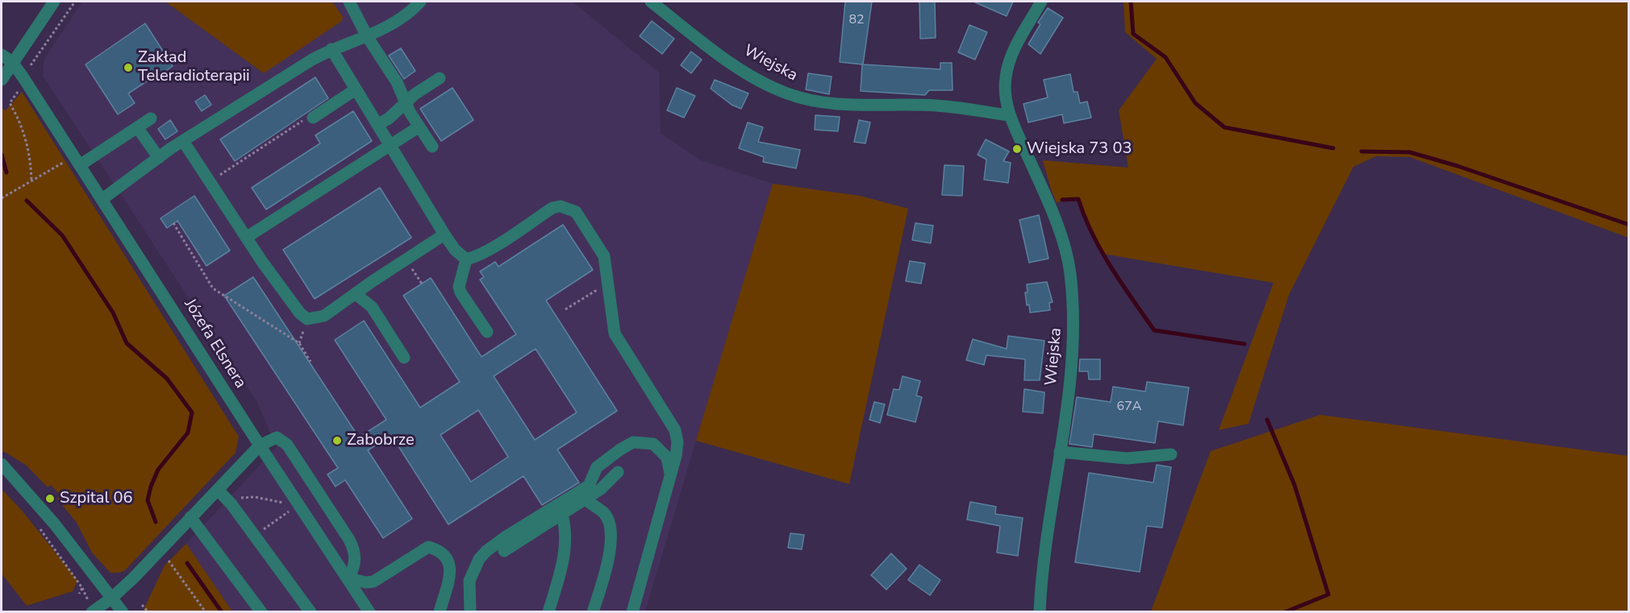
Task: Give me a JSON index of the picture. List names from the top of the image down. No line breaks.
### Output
{"streets":{"street":["Wiejska","Józefa Elsnera"]},"places":["Zakład Teleradioterapii","Wiejska 73 03","Zabobrze","Szpital 06"],"house_numbers":["82","67A"]}
